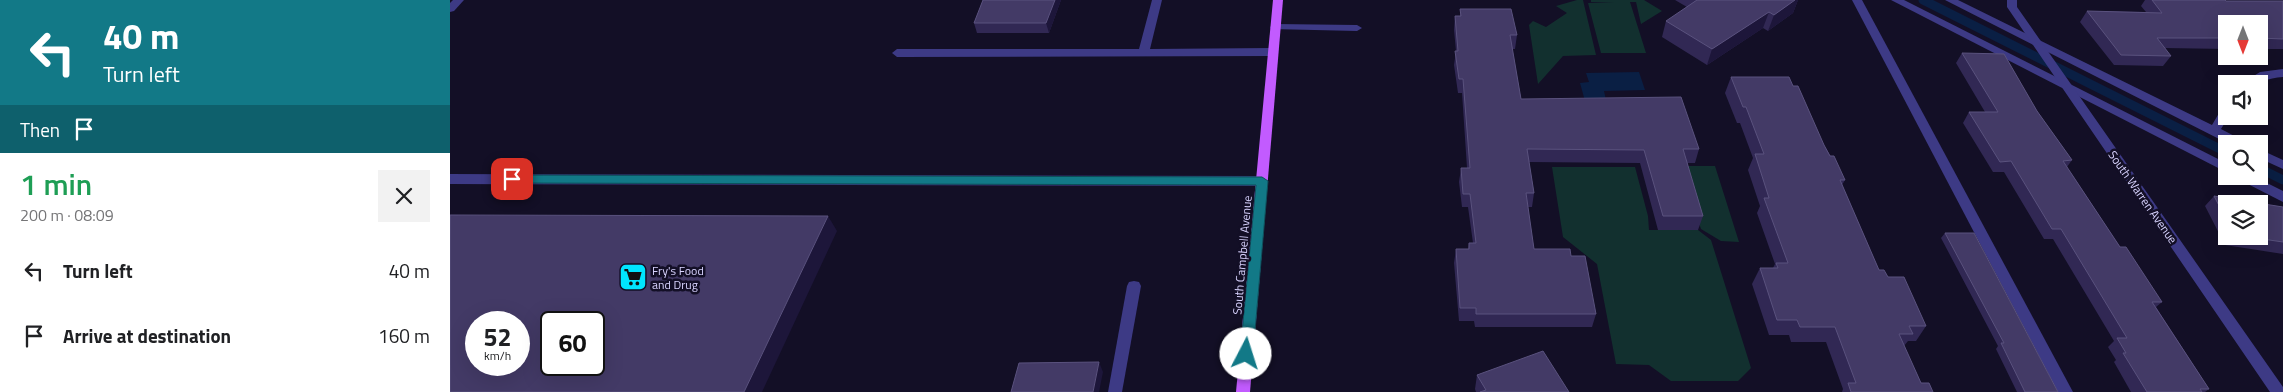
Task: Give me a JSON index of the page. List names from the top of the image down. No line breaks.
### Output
{"streets":{"main road":["South Campbell Avenue"],"street":["South Warren Avenue"]},"places":{"supermarket":["Fry's Food and Drug"]},"north":"bottom","page":{"turn":["40 m","Turn left"],"then":"Then","heading":["1 min","200 m · 08:09"],"list":[{"name":"Turn left","value":"40 m"},{"name":"Arrive at destination","value":"160 m"}],"speed":"52 km/h","limit":"60"}}
